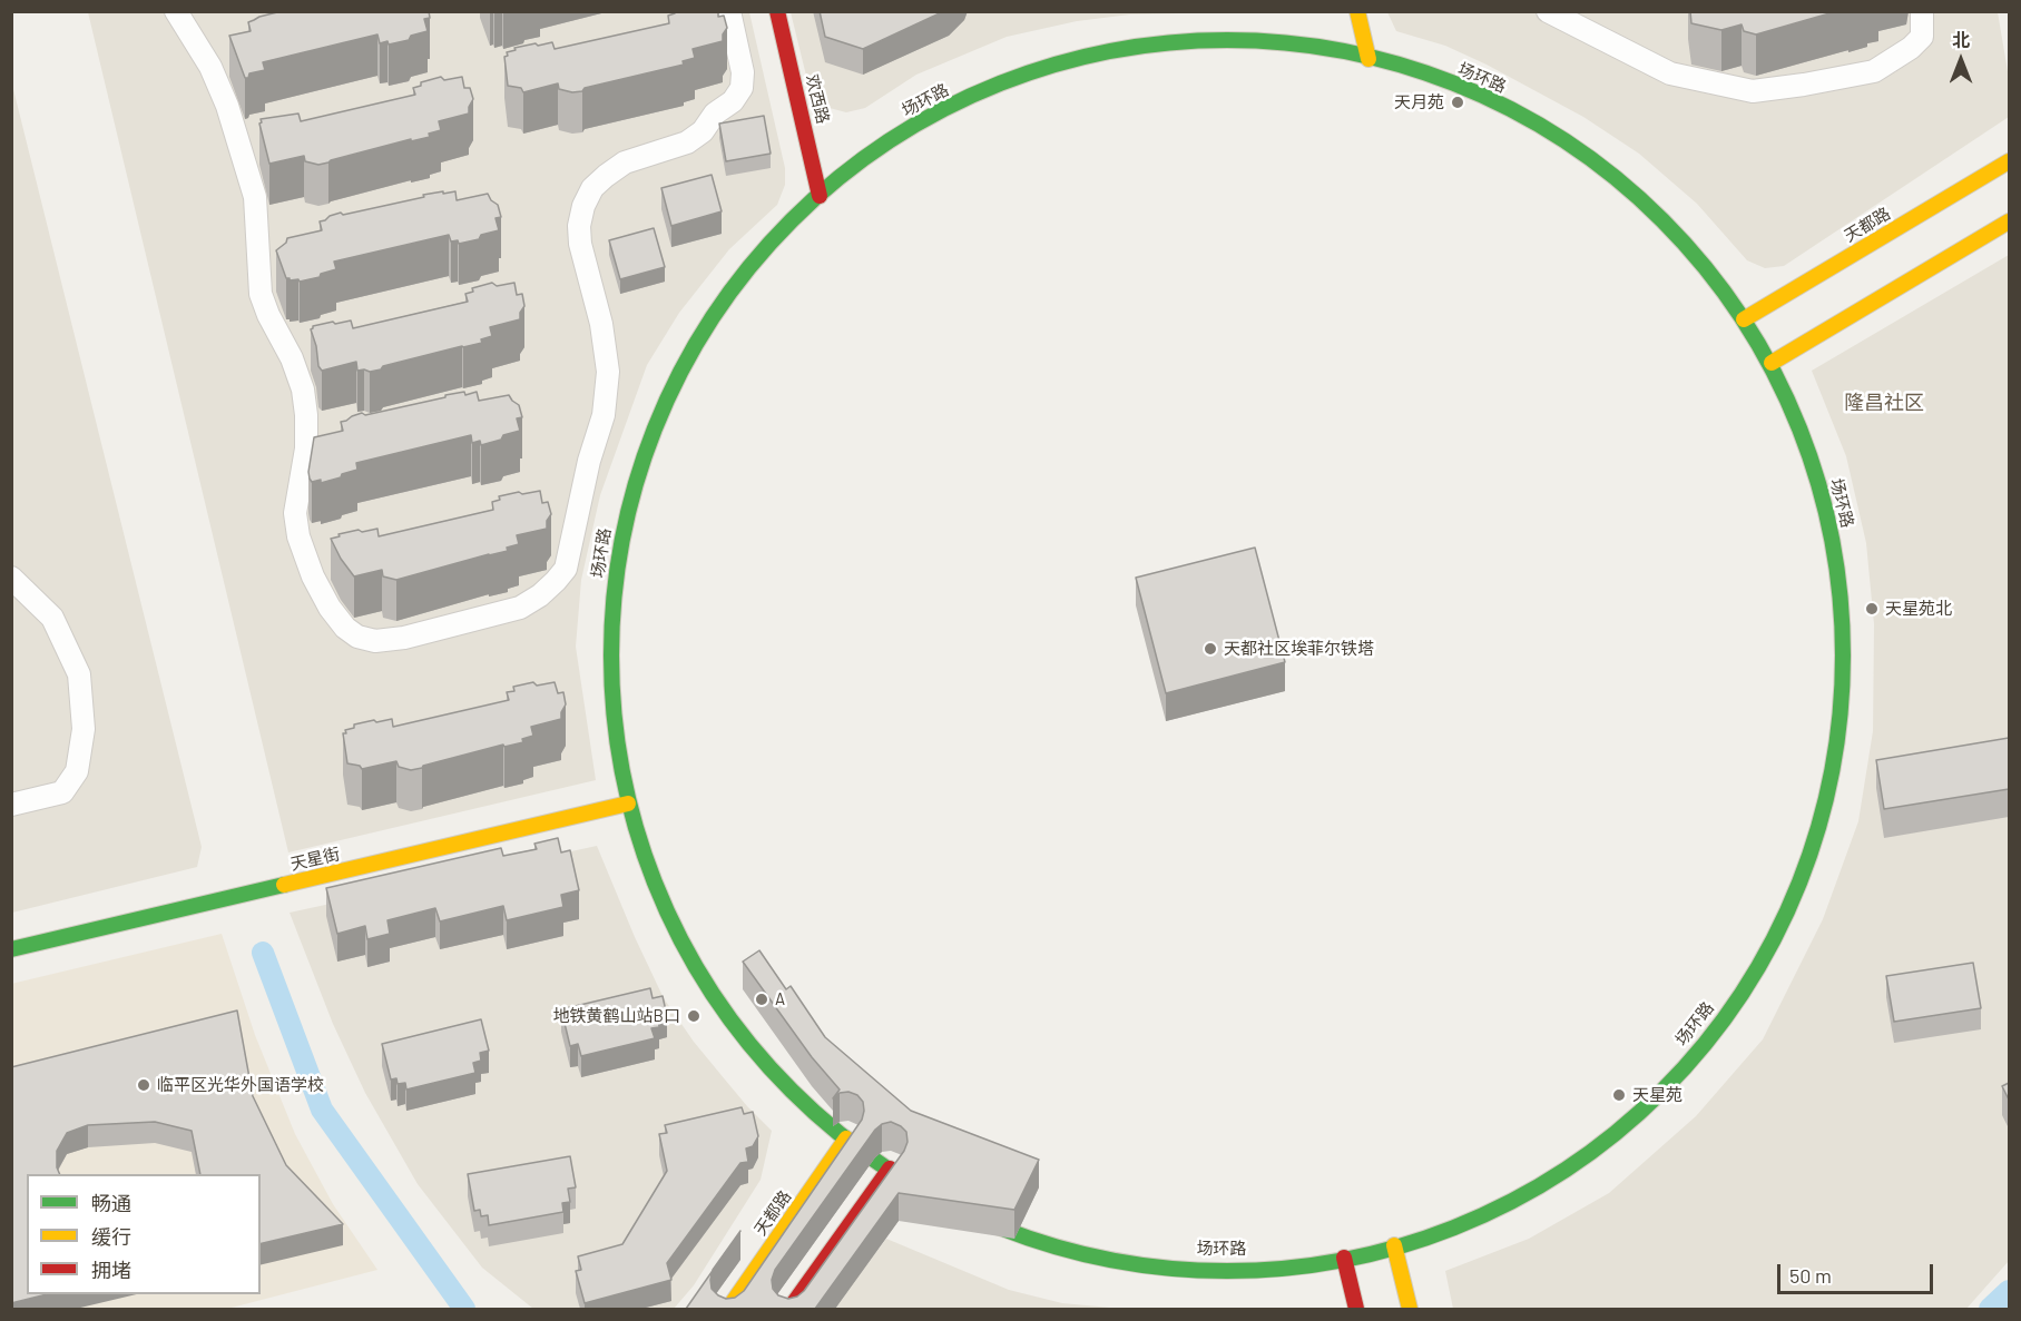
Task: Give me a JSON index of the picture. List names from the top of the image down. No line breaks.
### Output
{"streets":{"main road":["场环路","欢西路","天都路","天星街"]},"crossings":[["场环路","欢西路"],["场环路","天都路"],["场环路","天星街"]],"districts":["隆昌社区"],"places":["天月苑","天星苑北","天都社区埃菲尔铁塔","A","地铁黄鹤山站B口","临平区光华外国语学校","天星苑"],"legend":["畅通","缓行","拥堵"],"scale_bar":"50 m","north":"top"}
